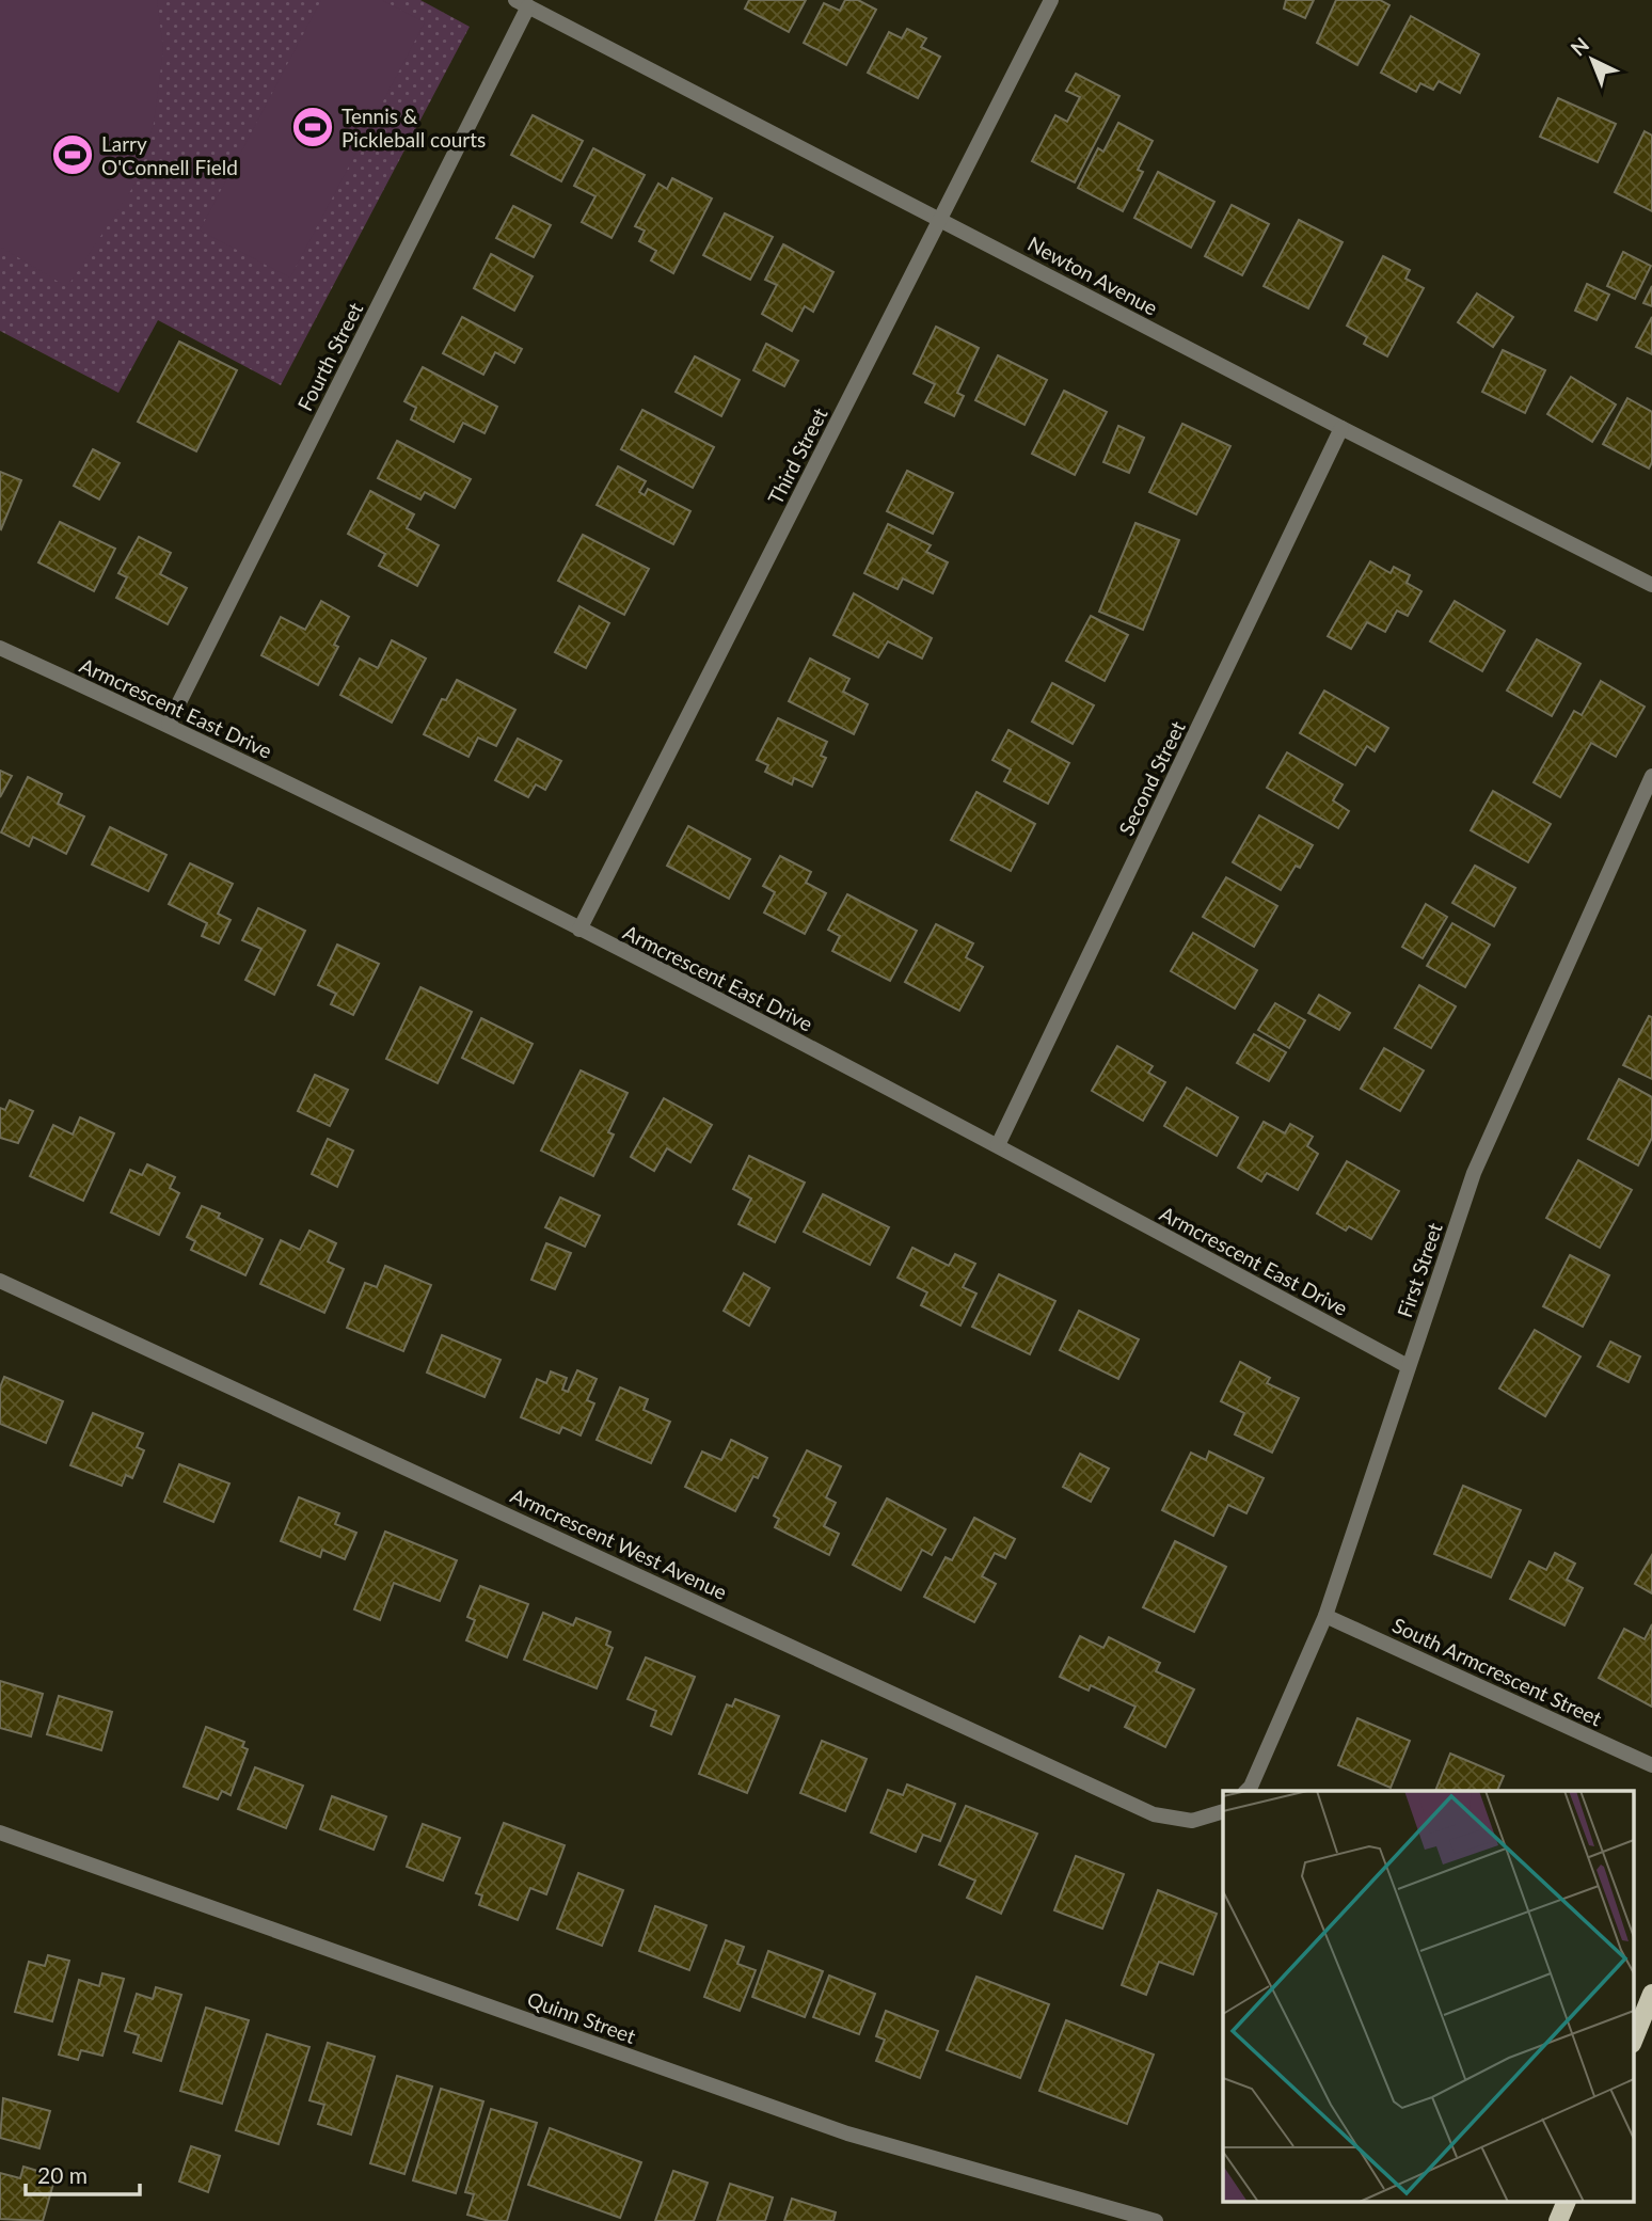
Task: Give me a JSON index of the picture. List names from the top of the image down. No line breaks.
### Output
{"streets":{"street":["Newton Avenue","Fourth Street","Third Street","Armcrescent East Drive","Second Street","First Street","Armcrescent West Avenue","South Armcrescent Street","Quinn Street"]},"crossings":[["Newton Avenue","Fourth Street"],["Newton Avenue","Third Street"],["Newton Avenue","Second Street"],["Fourth Street","Armcrescent East Drive"],["Third Street","Armcrescent East Drive"],["Armcrescent East Drive","Second Street"],["Armcrescent East Drive","First Street"],["First Street","South Armcrescent Street"]],"places":{"sports":["Tennis & Pickleball courts","Larry O'Connell Field"]},"scale_bar":"20 m","north":"top left"}
